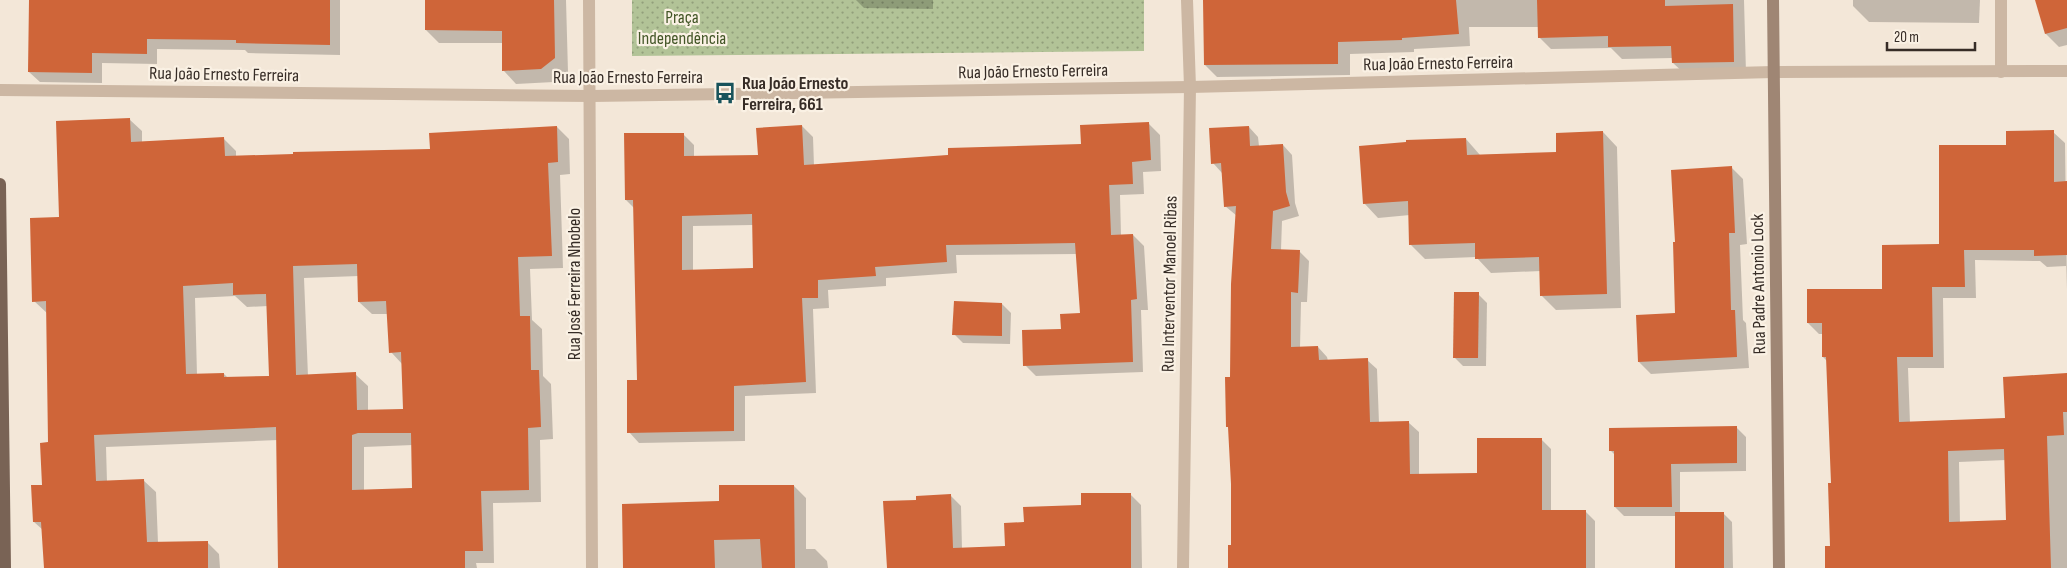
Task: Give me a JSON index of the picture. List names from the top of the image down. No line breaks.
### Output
{"streets":{"main road":["Rua Padre Antonio Lock"],"street":["Rua João Ernesto Ferreira","Rua José Ferreira Nhobelo","Rua Interventor Manoel Ribas"]},"crossings":[["Rua João Ernesto Ferreira","Rua José Ferreira Nhobelo"],["Rua João Ernesto Ferreira","Rua Interventor Manoel Ribas"],["Rua João Ernesto Ferreira","Rua Padre Antonio Lock"]],"parks":["Praça Independência"],"places":{"bus stop":["Rua João Ernesto Ferreira, 661"]},"scale_bar":"20 m"}
